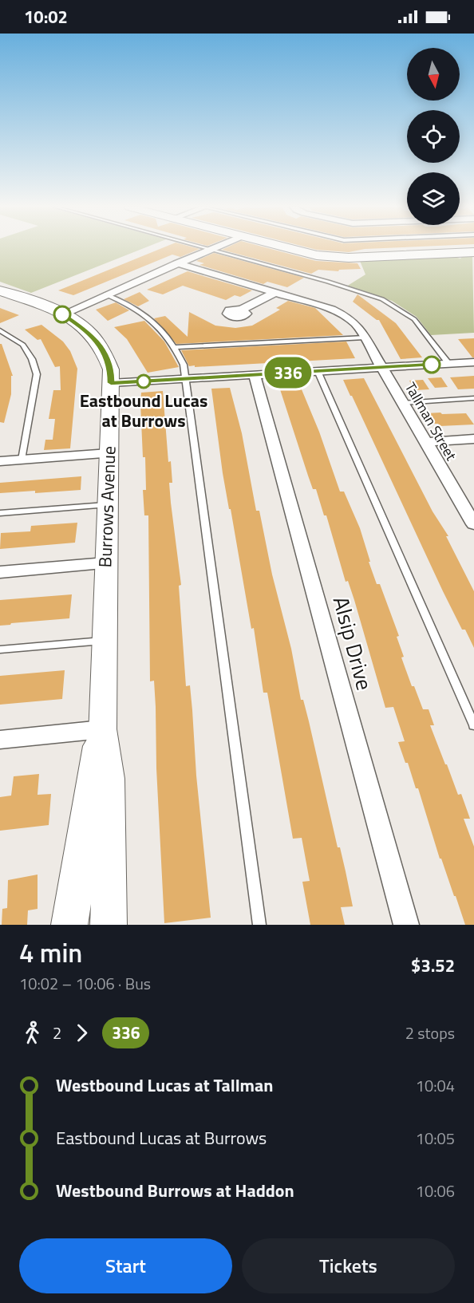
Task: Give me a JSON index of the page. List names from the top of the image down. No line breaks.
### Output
{"streets":{"street":["Tallman Street","Burrows Avenue","Alsip Drive"]},"places":["Eastbound Lucas at Burrows"],"lines":["bus line 336"],"north":"bottom","page":{"status":"10:02","on_map":"336","heading":["4 min","10:02 – 10:06 · Bus","$3.52"],"legs":["2","336","2 stops"],"list":[{"name":"Westbound Lucas at Tallman","value":"10:04"},{"name":"Eastbound Lucas at Burrows","value":"10:05"},{"name":"Westbound Burrows at Haddon","value":"10:06"}],"buttons":["Start","Tickets"]}}
